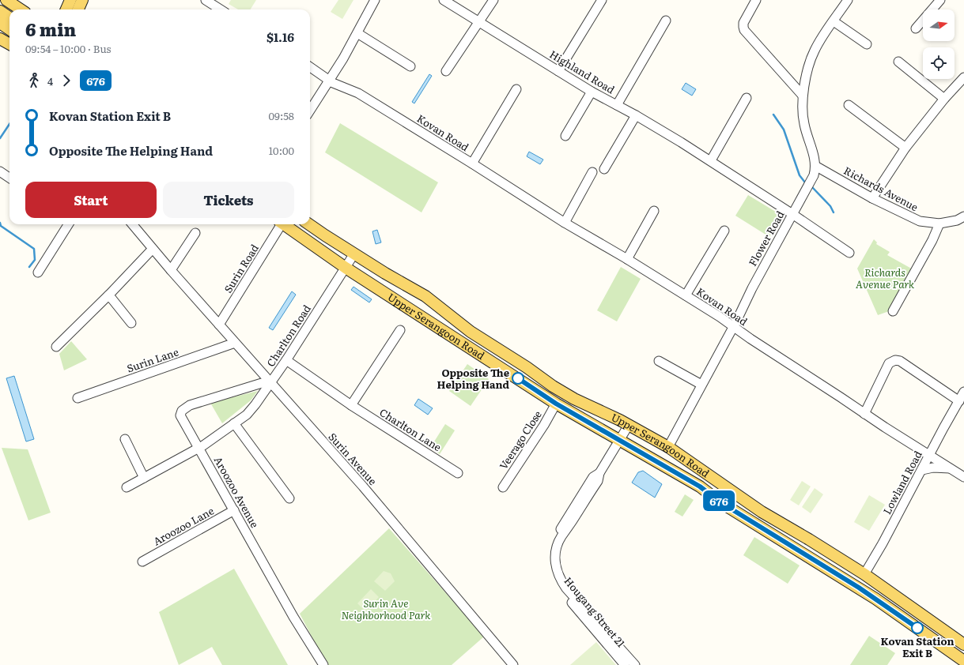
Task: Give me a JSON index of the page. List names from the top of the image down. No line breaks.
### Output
{"streets":{"main road":["Upper Serangoon Road"],"street":["Highland Road","Kovan Road","Richards Avenue","Flower Road","Surin Road","Charlton Road","Surin Lane","Charlton Lane","Veerago Close","Surin Avenue","Lowland Road","Aroozoo Avenue","Aroozoo Lane","Hougang Street 21"]},"crossings":[["Highland Road","Flower Road"],["Kovan Road","Flower Road"],["Kovan Road","Lowland Road"],["Richards Avenue","Flower Road"],["Flower Road","Upper Serangoon Road"],["Surin Road","Surin Avenue"],["Upper Serangoon Road","Charlton Road"],["Upper Serangoon Road","Veerago Close"],["Upper Serangoon Road","Lowland Road"],["Upper Serangoon Road","Hougang Street 21"],["Charlton Road","Charlton Lane"],["Charlton Road","Surin Avenue"],["Charlton Road","Aroozoo Avenue"],["Surin Lane","Surin Avenue"],["Surin Avenue","Aroozoo Avenue"],["Aroozoo Avenue","Aroozoo Lane"]],"parks":["Richards Avenue Park","Surin Ave Neighborhood Park"],"places":["Opposite The Helping Hand","Kovan Station Exit B"],"lines":["bus line 676"],"north":"right","page":{"on_map":"676","heading":["6 min","09:54 – 10:00 · Bus","$1.16"],"legs":["4","676"],"list":[{"name":"Kovan Station Exit B","value":"09:58"},{"name":"Opposite The Helping Hand","value":"10:00"}],"buttons":["Start","Tickets"]}}
